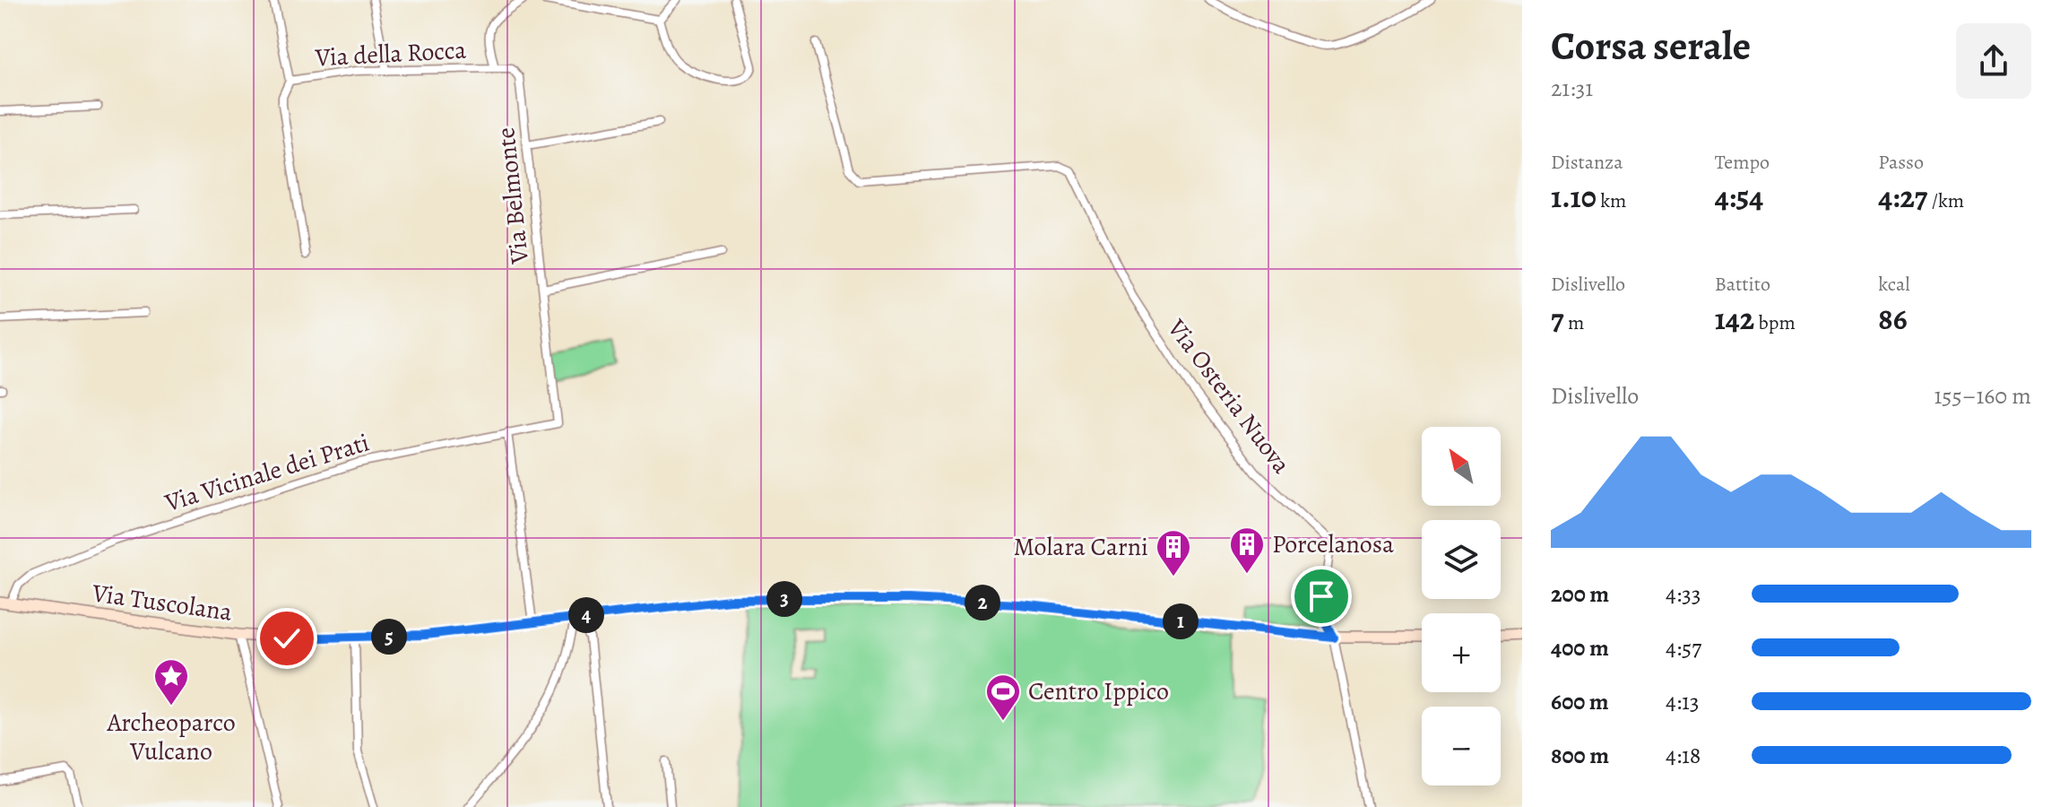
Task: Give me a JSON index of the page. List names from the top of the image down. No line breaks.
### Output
{"streets":{"main road":["Via Tuscolana"],"street":["Via della Rocca","Via Belmonte","Via Osteria Nuova","Via Vicinale dei Prati"]},"crossings":[["Via della Rocca","Via Belmonte"],["Via Belmonte","Via Vicinale dei Prati"],["Via Osteria Nuova","Via Tuscolana"],["Via Vicinale dei Prati","Via Tuscolana"]],"places":{"building":["Porcelanosa","Molara Carni"],"place":["Archeoparco Vulcano"],"sports":["Centro Ippico"]},"north":"top left","page":{"heading":["Corsa serale","21:31"],"stats":[["Distanza","1.10 km"],["Tempo","4:54"],["Passo","4:27 /km"],["Dislivello","7 m"],["Battito","142 bpm"],["kcal","86"]],"chart":["Dislivello","155–160 m"],"map_buttons":["+","−"],"list":[{"name":"200 m","note":"4:33"},{"name":"400 m","note":"4:57"},{"name":"600 m","note":"4:13"},{"name":"800 m","note":"4:18"}],"pins":["3","2","4","1","5"]}}
